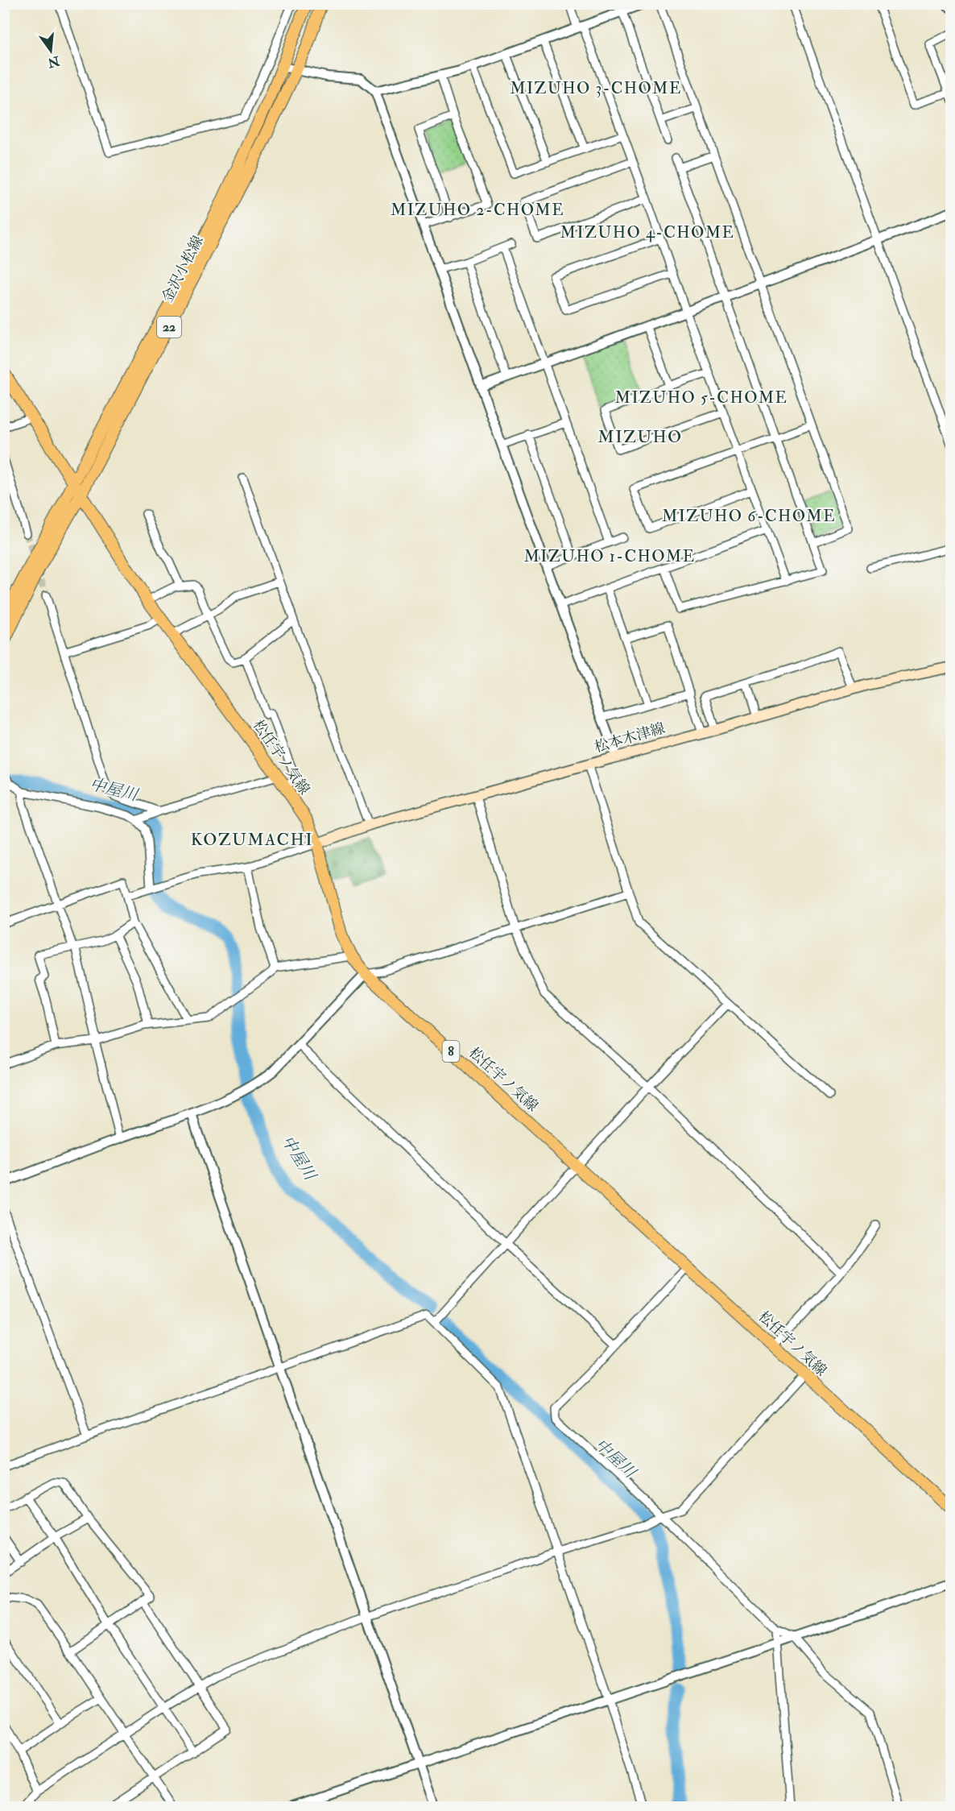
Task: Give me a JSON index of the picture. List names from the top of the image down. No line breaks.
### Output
{"streets":{"main road":["金沢小松線","22","松本木津線","松任宇ノ気線","8"]},"crossings":[["金沢小松線","松任宇ノ気線"],["松本木津線","松任宇ノ気線"]],"districts":["MIZUHO 3-CHOME","MIZUHO 2-CHOME","MIZUHO 4-CHOME","MIZUHO 5-CHOME","MIZUHO","MIZUHO 6-CHOME","MIZUHO 1-CHOME","KOZUMACHI"],"water":["中屋川"],"north":"bottom"}
